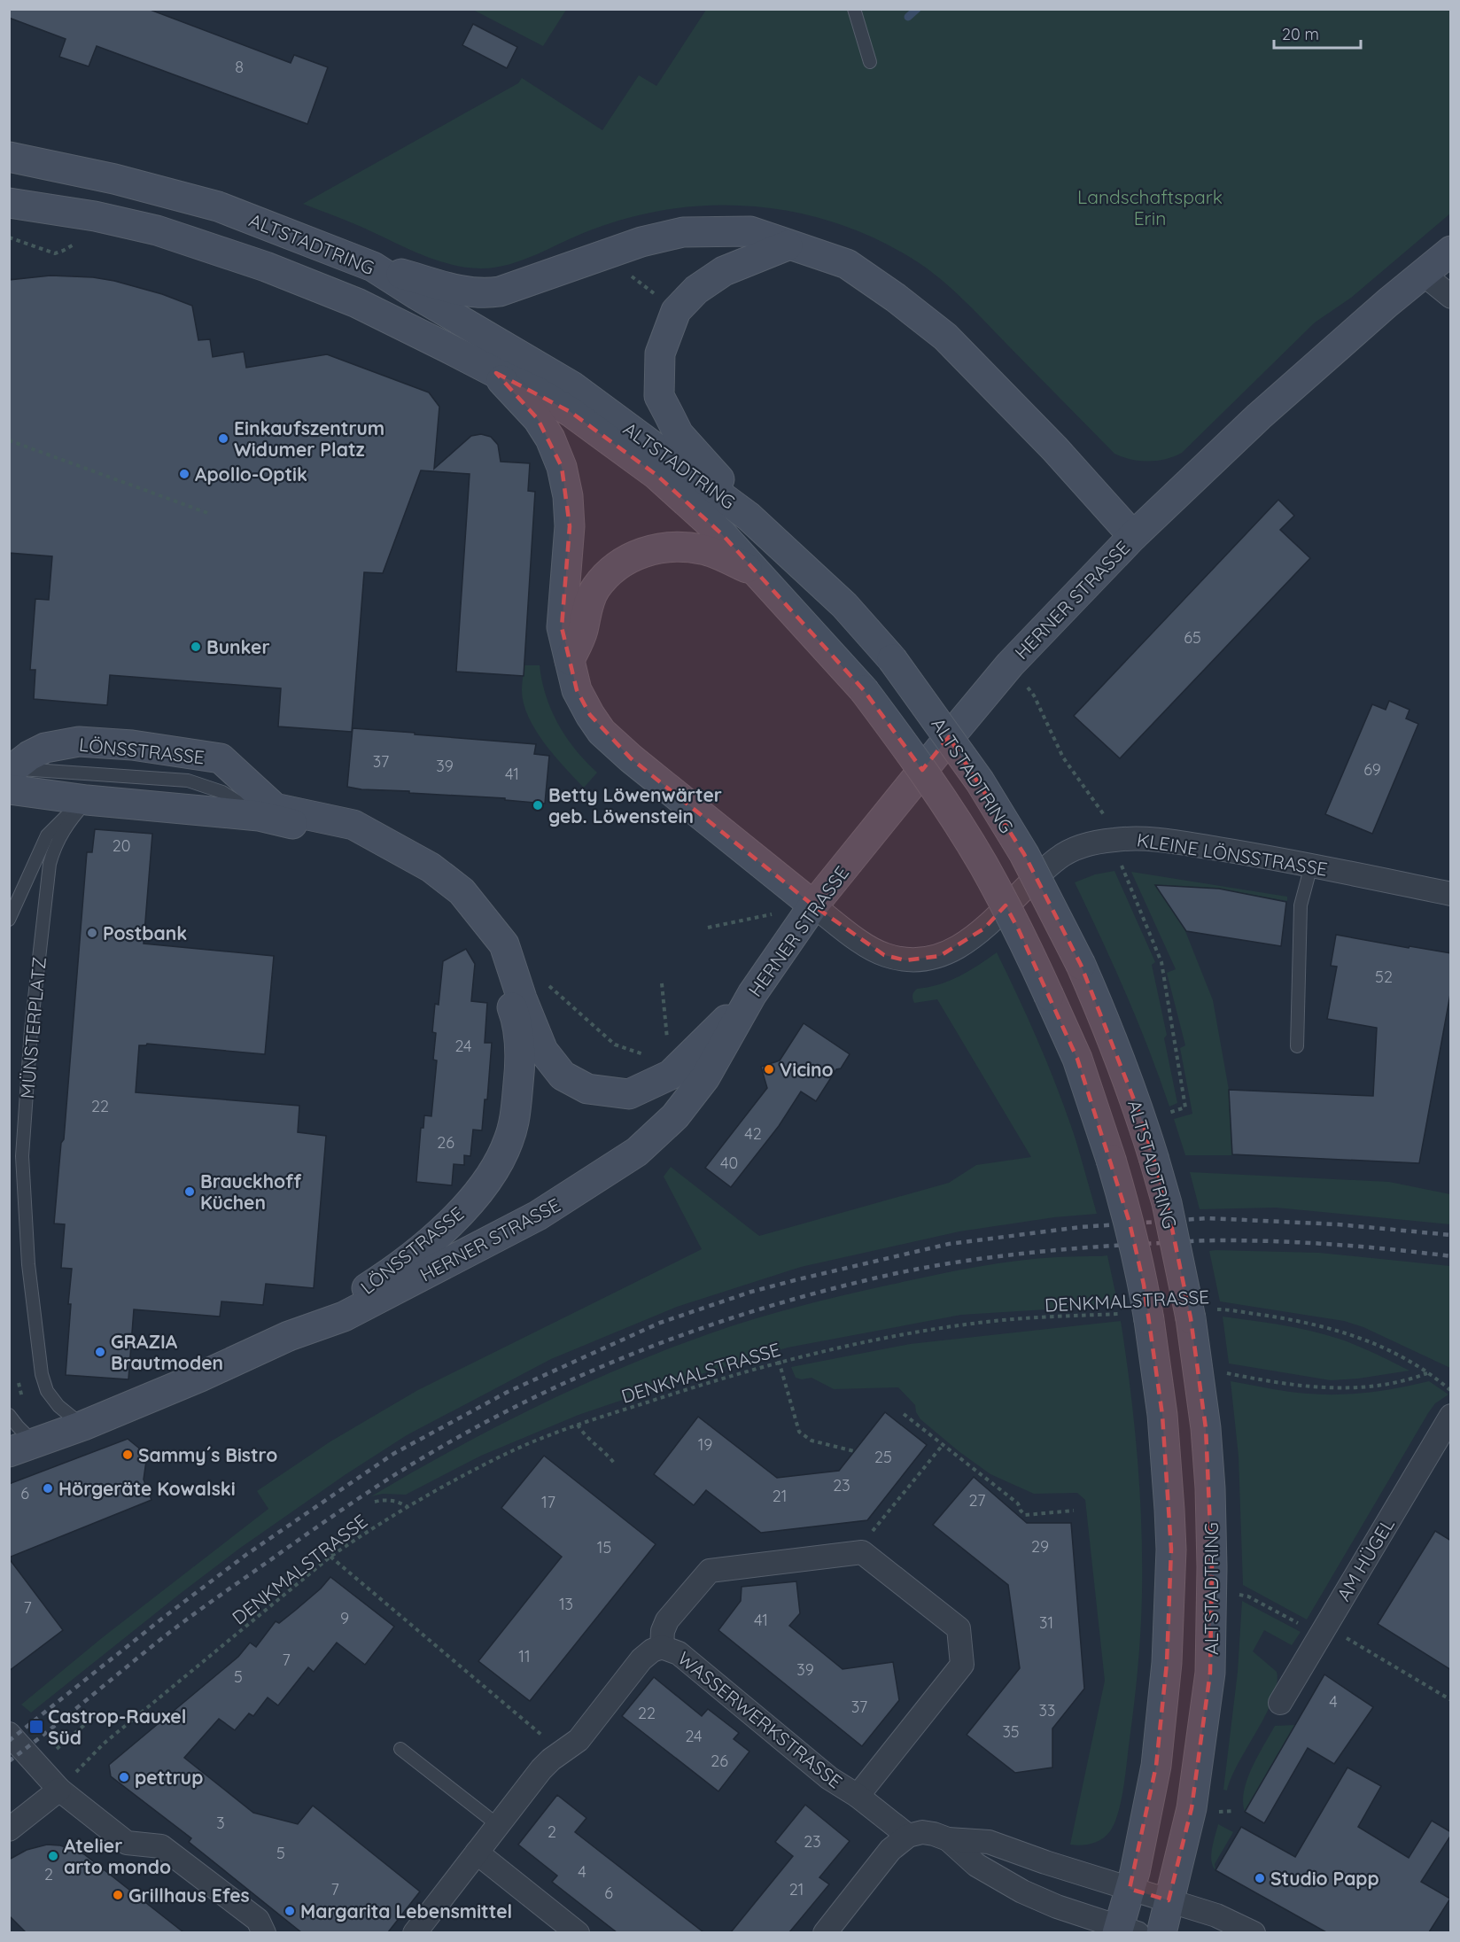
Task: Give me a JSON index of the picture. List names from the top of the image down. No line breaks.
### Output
{"streets":{"main road":["ALTSTADTRING","HERNER STRASSE","LÖNSSTRASSE"],"street":["KLEINE LÖNSSTRASSE","AM HÜGEL","WASSERWERKSTRASSE"],"lane":["MÜNSTERPLATZ"],"path":["DENKMALSTRASSE"]},"crossings":[["ALTSTADTRING","DENKMALSTRASSE"],["HERNER STRASSE","LÖNSSTRASSE"],["HERNER STRASSE","KLEINE LÖNSSTRASSE"],["HERNER STRASSE","MÜNSTERPLATZ"],["LÖNSSTRASSE","MÜNSTERPLATZ"]],"parks":["Landschaftspark Erin"],"places":{"other":["Einkaufszentrum Widumer Platz","Apollo-Optik","Bunker","Betty Löwenwärter geb. Löwenstein","Postbank","Vicino","Brauckhoff Küchen","GRAZIA Brautmoden","Sammy´s Bistro","Hörgeräte Kowalski","pettrup","Atelier arto mondo","Studio Papp","Grillhaus Efes","Margarita Lebensmittel"],"transit":["Castrop-Rauxel Süd"]},"house_numbers":["8","65","37","39","69","41","20","52","24","22","42","26","40","19","25","23","6","21","27","17","29","15","13","7","9","41","31","11","7","39","5","4","37","33","22","35","24","26","3","2","23","5","4","2","7","21","6"],"scale_bar":"20 m"}
